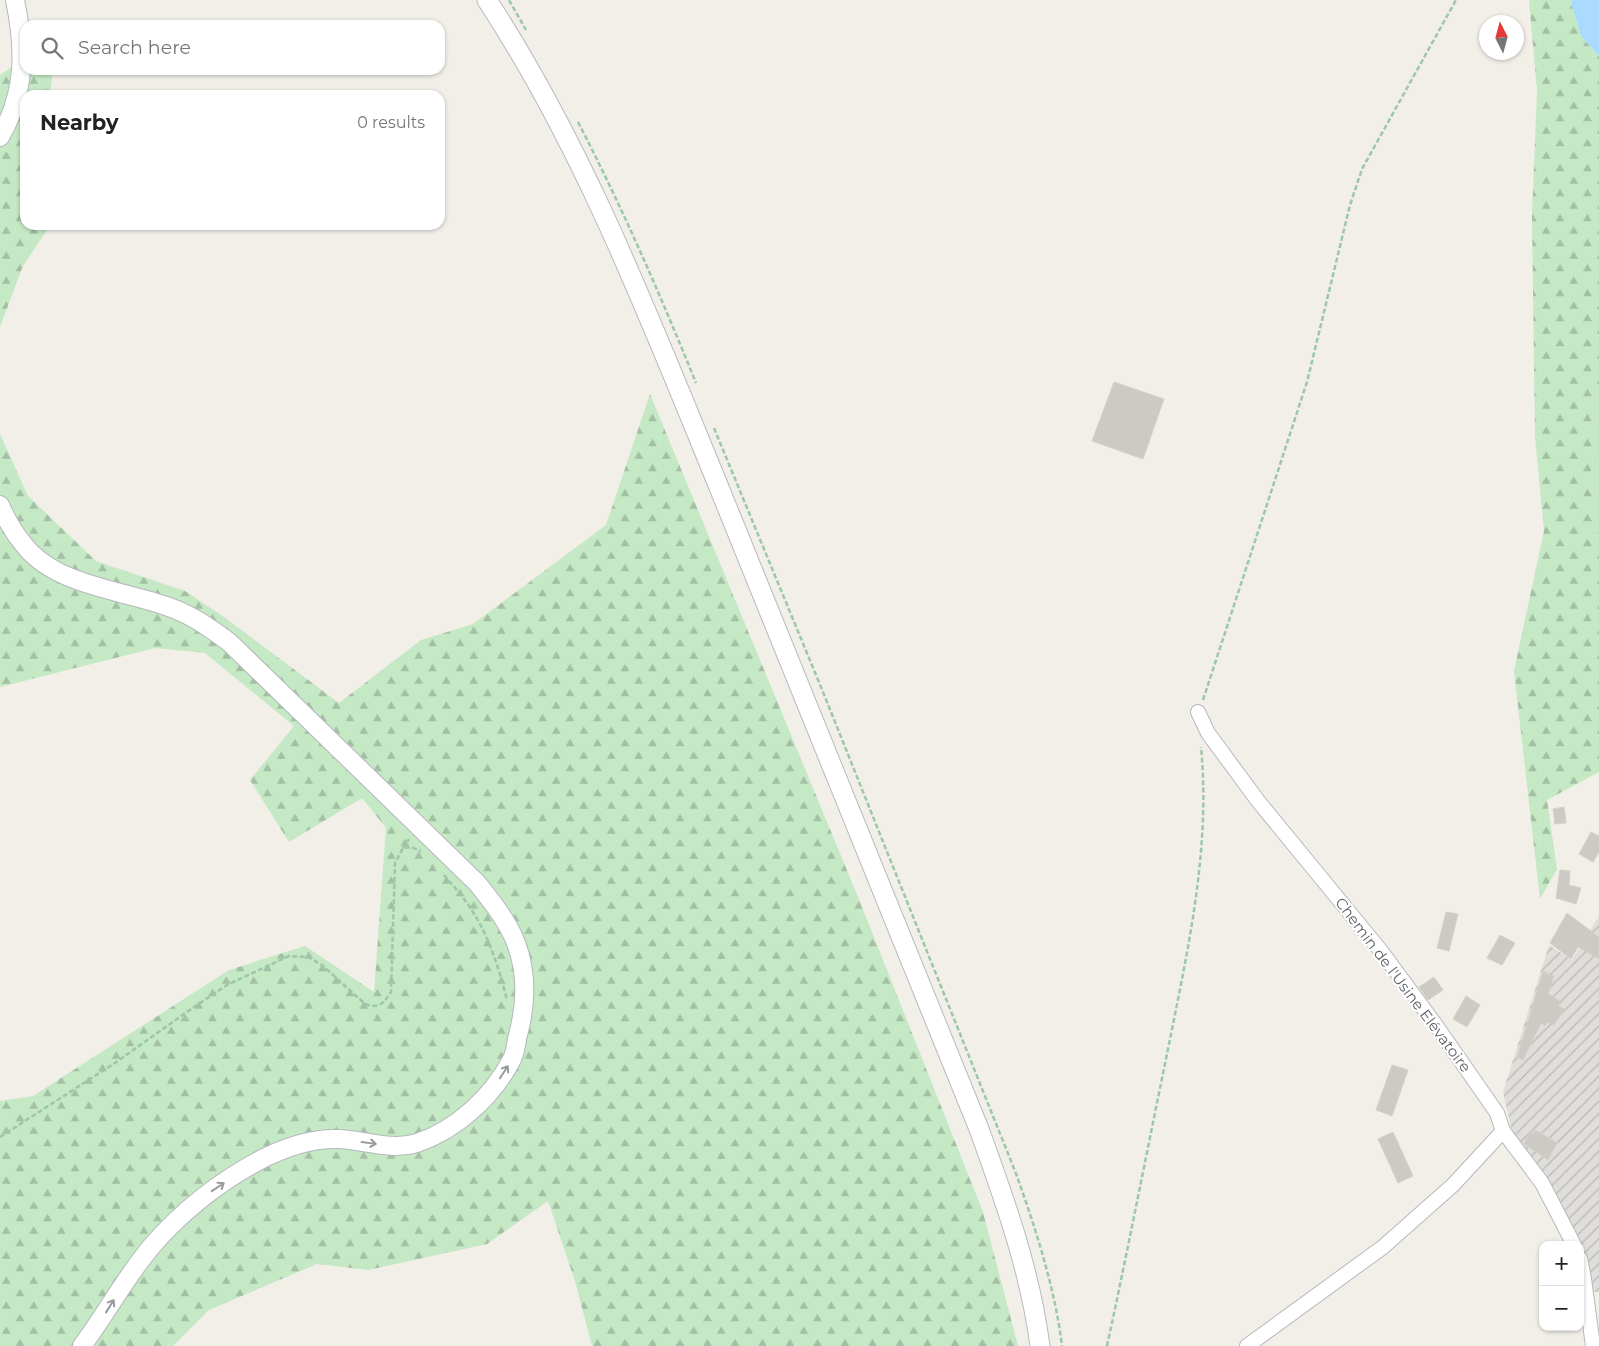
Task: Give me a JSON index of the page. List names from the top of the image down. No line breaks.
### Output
{"streets":{"street":["Chemin de l'Usine Elévatoire"]},"north":"top","page":{"search":"Search here","heading":["Nearby","0 results"],"map_buttons":["+","−"]}}
